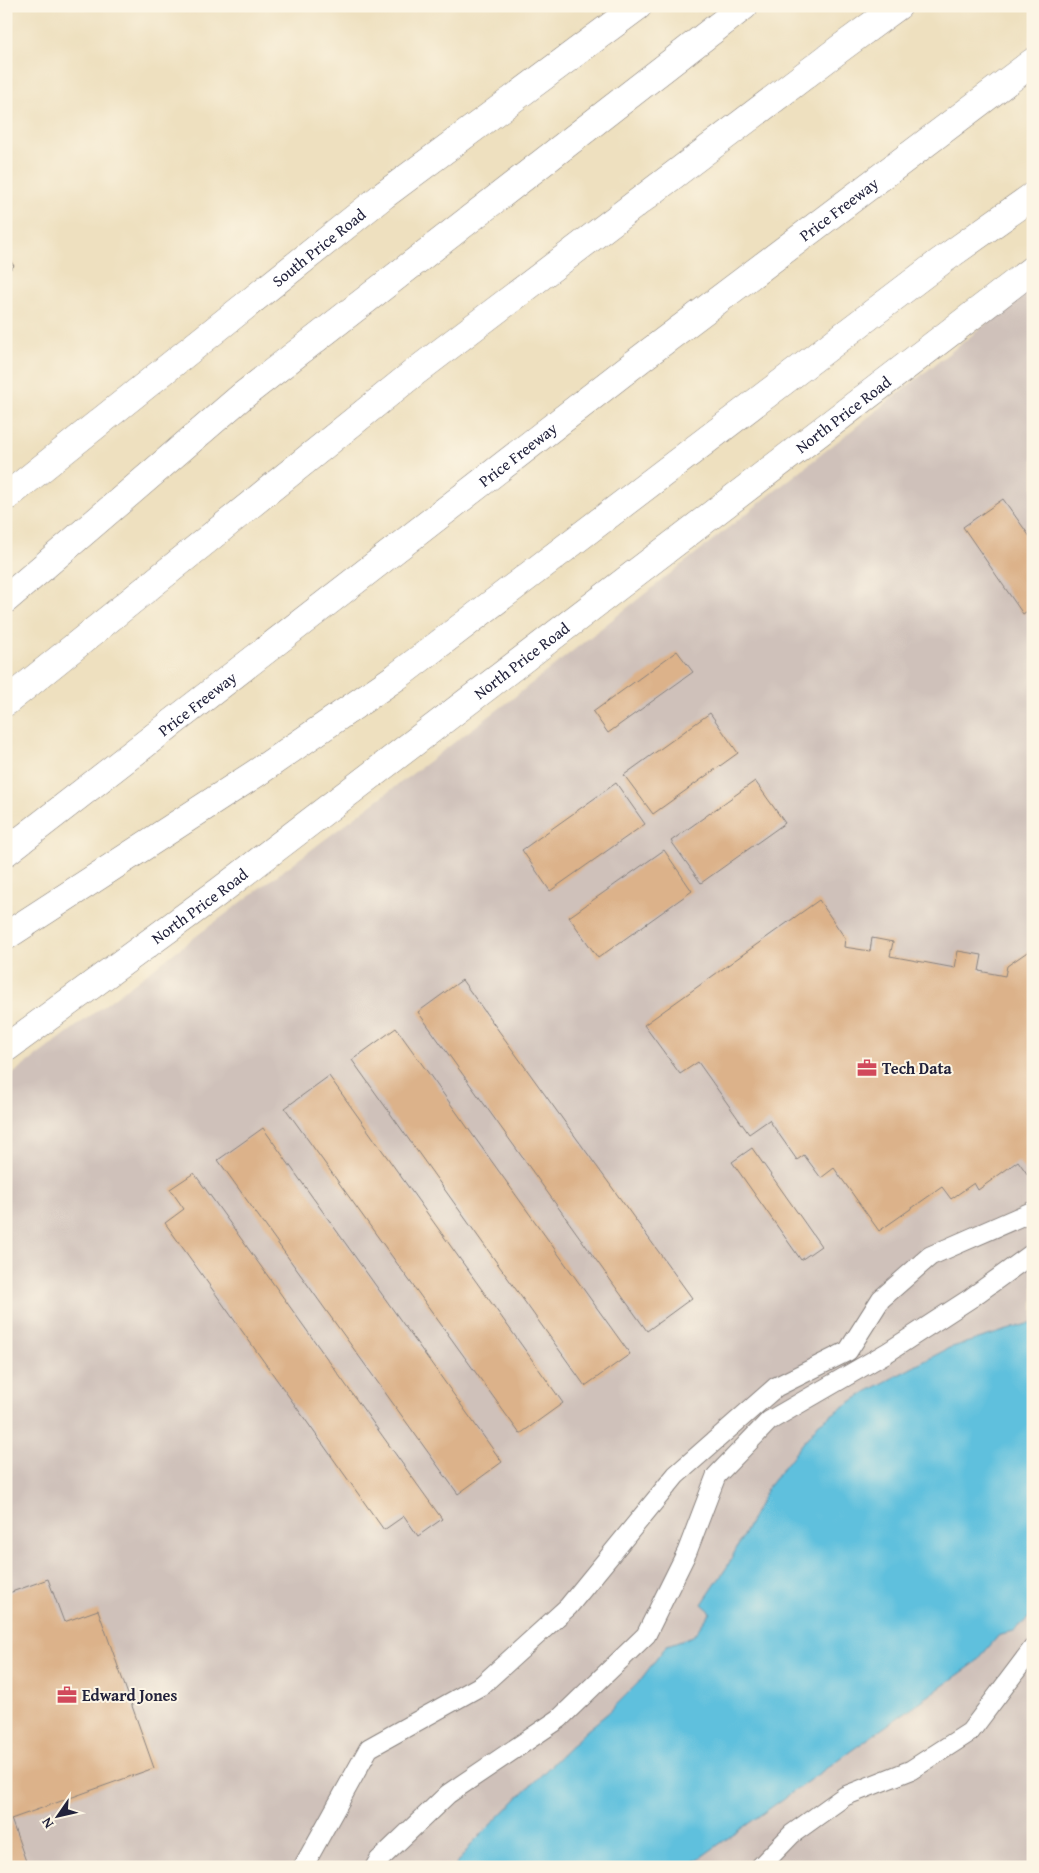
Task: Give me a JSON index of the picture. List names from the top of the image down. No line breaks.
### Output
{"streets":{"main road":["Price Freeway","South Price Road","North Price Road"]},"places":{"office":["Tech Data","Edward Jones"]},"north":"bottom left"}
